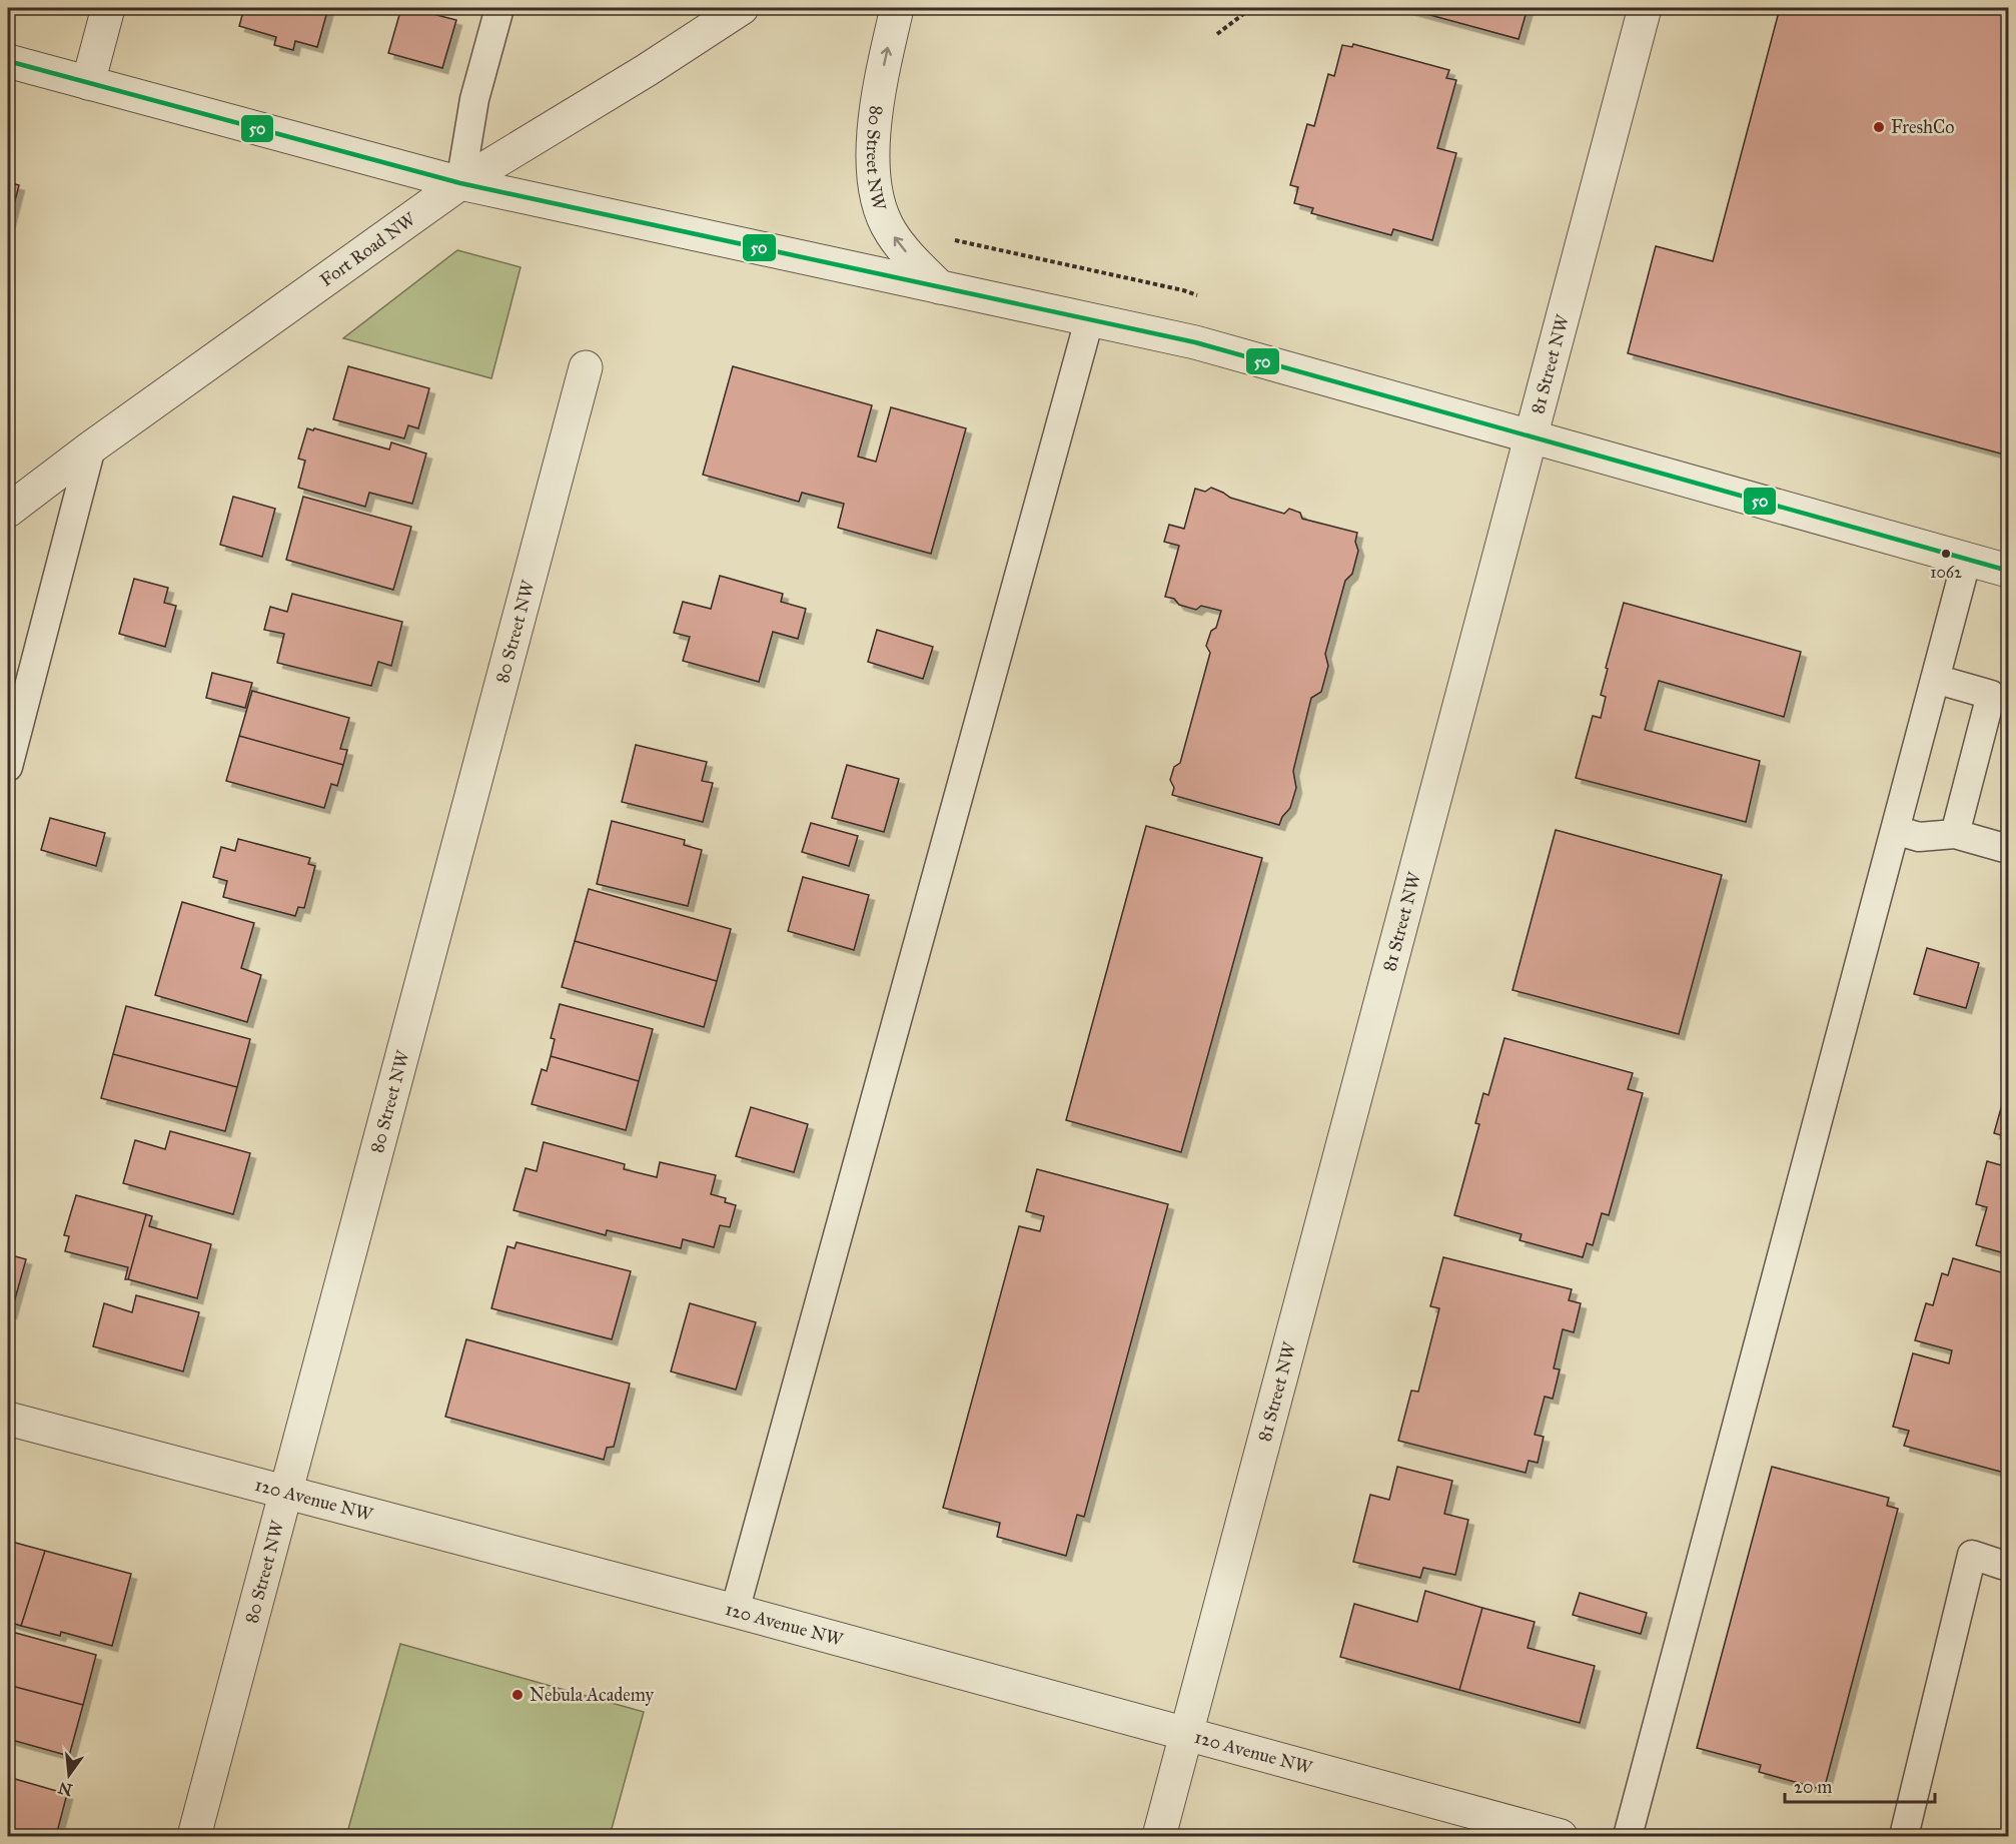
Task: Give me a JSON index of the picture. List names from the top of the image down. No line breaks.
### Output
{"streets":{"street":["80 Street NW","Fort Road NW","81 Street NW","120 Avenue NW"]},"crossings":[["80 Street NW","120 Avenue NW"],["81 Street NW","120 Avenue NW"]],"places":["FreshCo","1062","Nebula Academy"],"lines":["transit line 50"],"scale_bar":"20 m","north":"bottom"}
